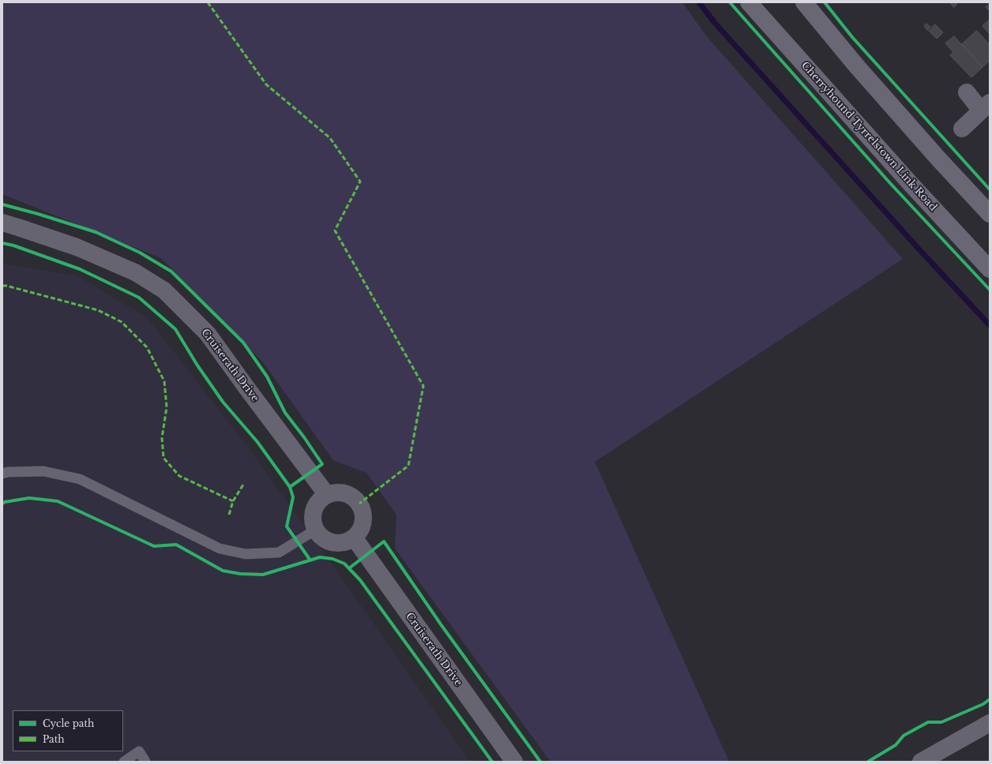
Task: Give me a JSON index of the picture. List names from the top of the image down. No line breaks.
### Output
{"streets":{"street":["Cherryhound Tyrrelstown Link Road","Cruiserath Drive"]},"legend":["Cycle path","Path"]}
